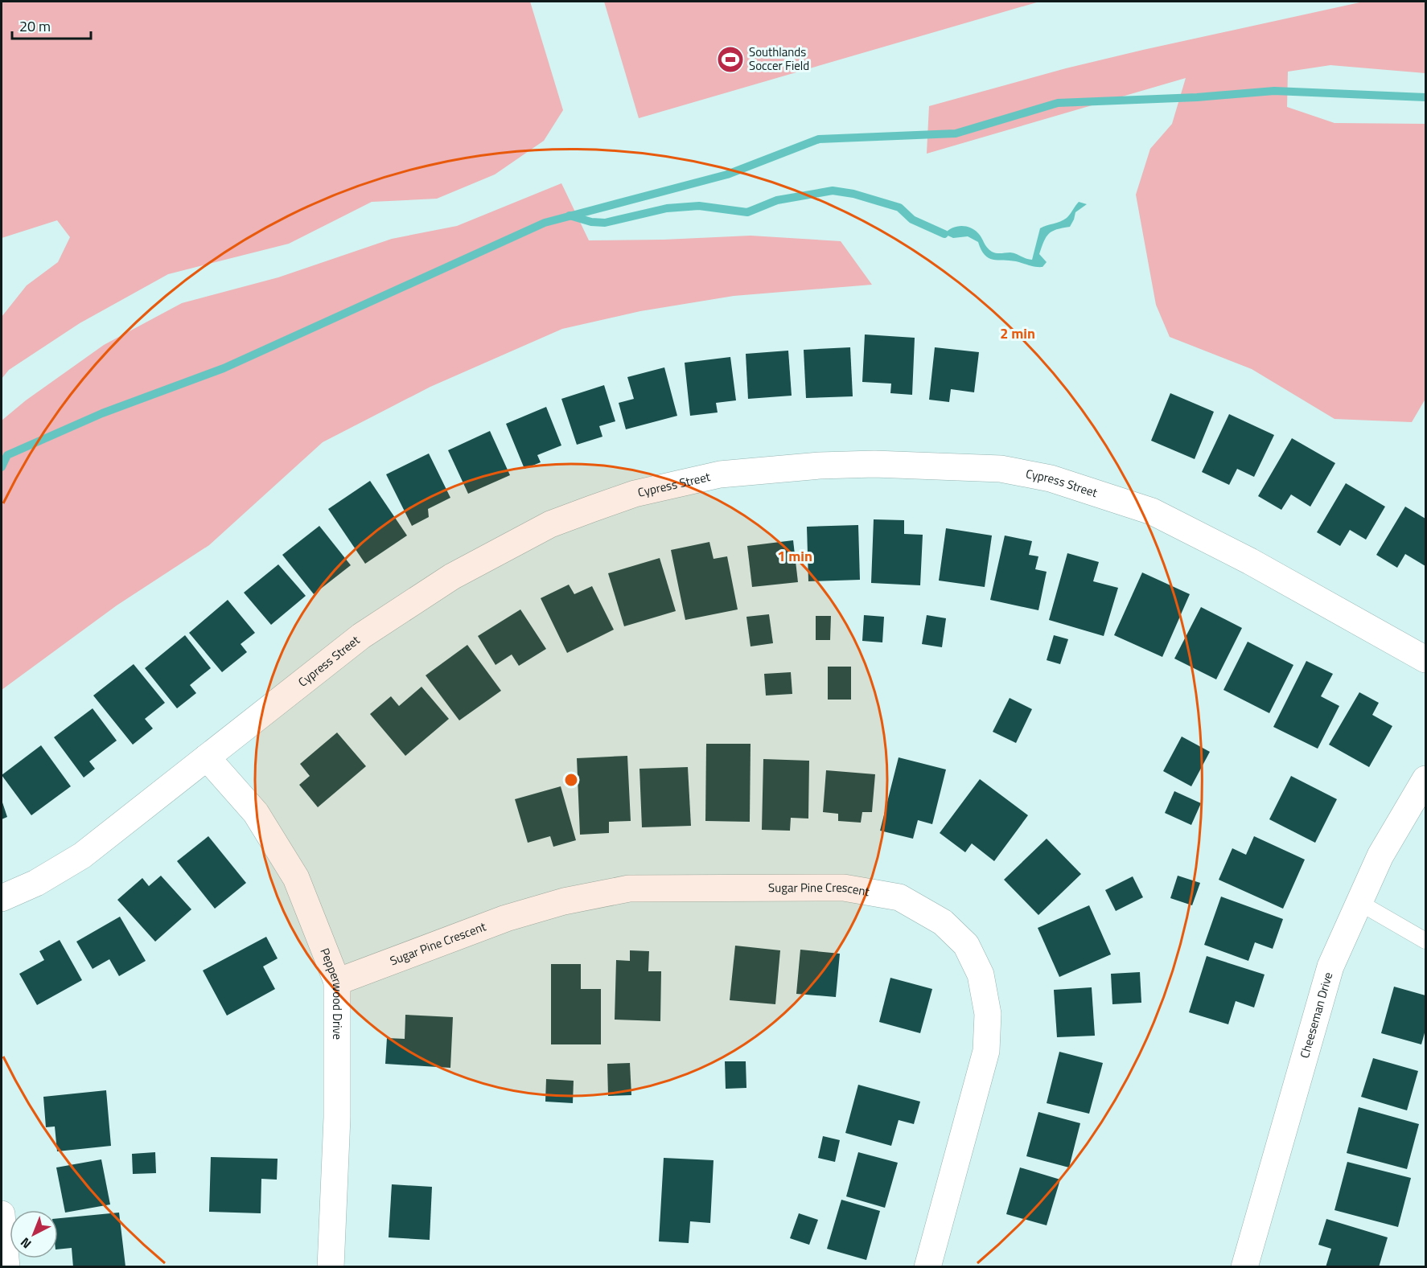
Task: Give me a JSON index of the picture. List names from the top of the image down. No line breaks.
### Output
{"streets":{"street":["Cypress Street","Sugar Pine Crescent","Pepperwood Drive","Cheeseman Drive"]},"crossings":[["Cypress Street","Pepperwood Drive"],["Sugar Pine Crescent","Pepperwood Drive"]],"places":{"sports":["Southlands Soccer Field"]},"scale_bar":"20 m","north":"bottom left","rings":["2 min","1 min"]}
